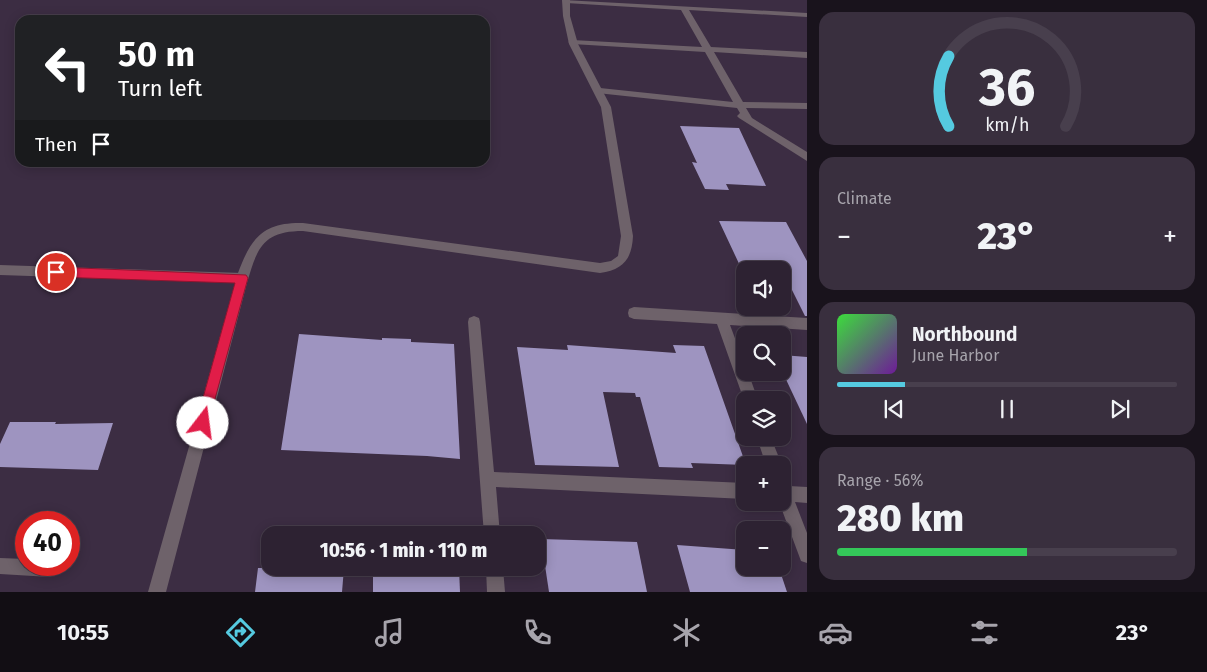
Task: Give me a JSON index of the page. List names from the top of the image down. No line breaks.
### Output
{"page":{"turn":["50 m","Turn left"],"then":"Then","tile":["Climate",["Range · 56%","280 km"]],"heat":["−","23°","+"],"map_buttons":["+","−"],"song":["Northbound","June Harbor"],"limit":"40","trip":"10:56 · 1 min · 110 m","tabs":["10:55","23°"],"gauge":["36","km/h"]}}
